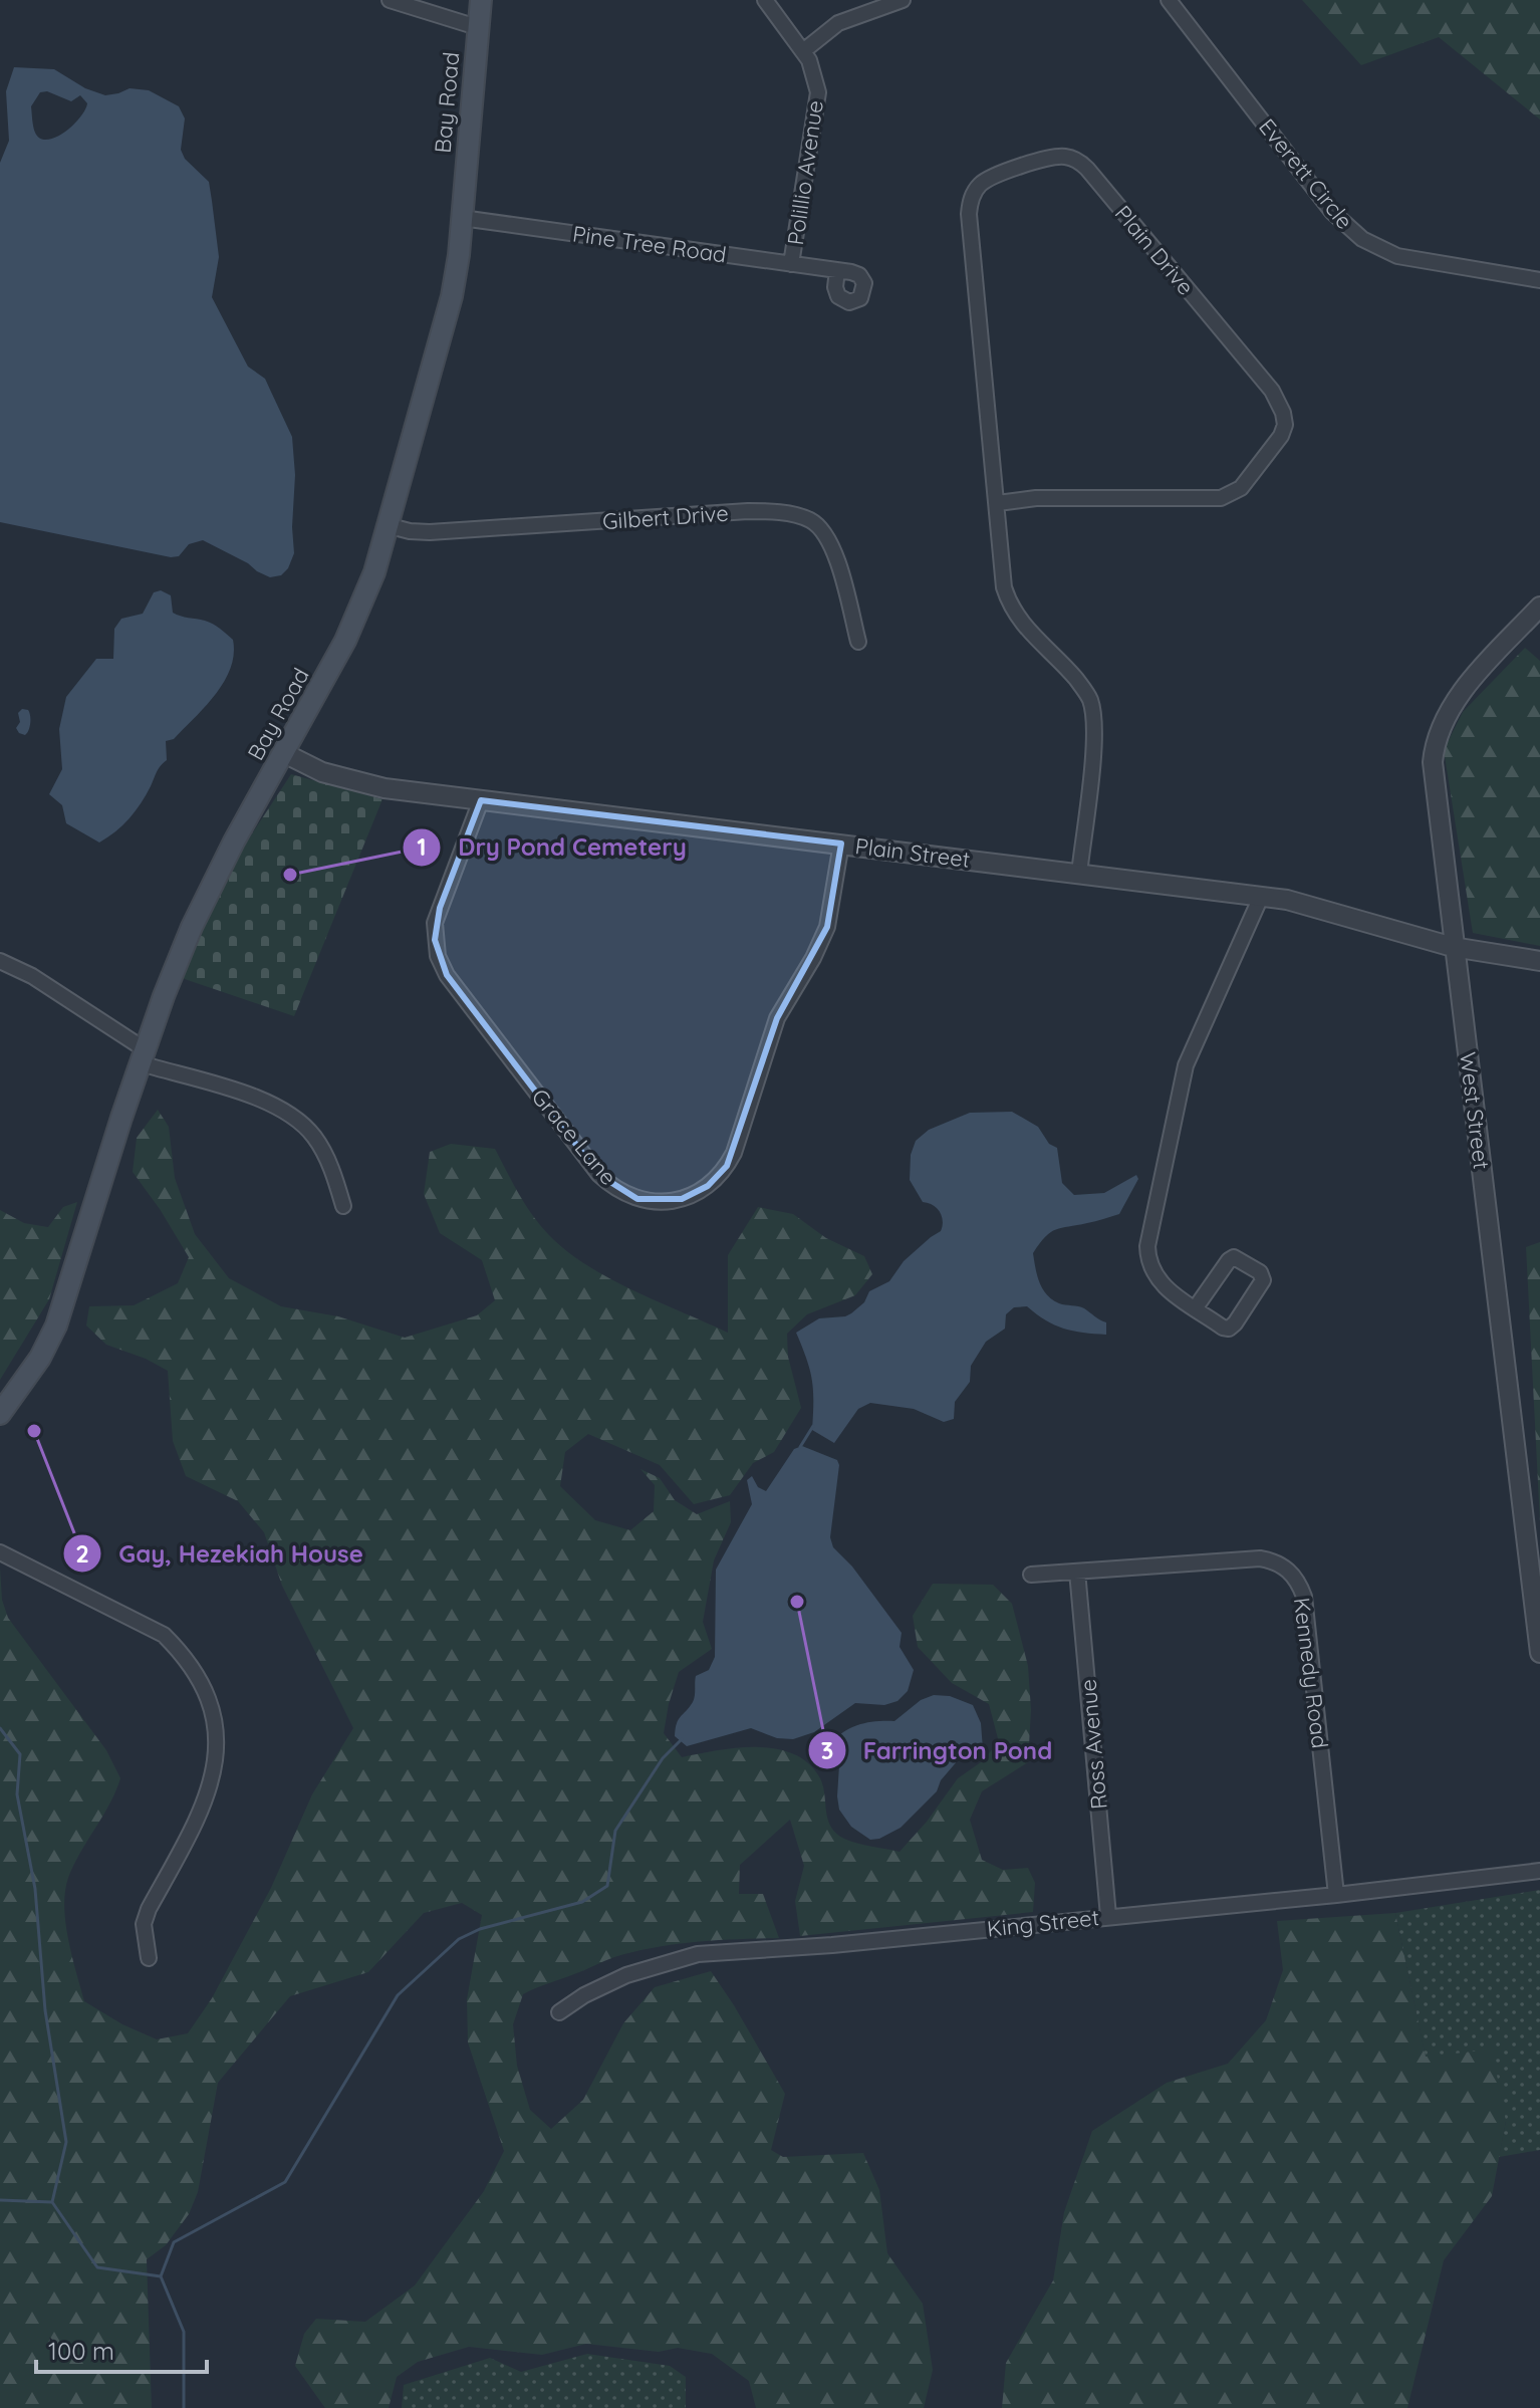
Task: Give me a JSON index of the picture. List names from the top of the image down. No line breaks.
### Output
{"streets":{"main road":["Bay Road"],"street":["Polillio Avenue","Everett Circle","Pine Tree Road","Plain Drive","Gilbert Drive","Plain Street","West Street","Grace Lane","Kennedy Road","Ross Avenue","King Street"]},"crossings":[["Bay Road","Pine Tree Road"],["Bay Road","Gilbert Drive"],["Bay Road","Plain Street"],["Polillio Avenue","Pine Tree Road"],["Plain Drive","Plain Street"],["Plain Street","West Street"],["Plain Street","Grace Lane"],["Kennedy Road","Ross Avenue"],["Kennedy Road","King Street"],["Ross Avenue","King Street"]],"places":["Dry Pond Cemetery","Gay, Hezekiah House","Farrington Pond"],"scale_bar":"100 m"}
